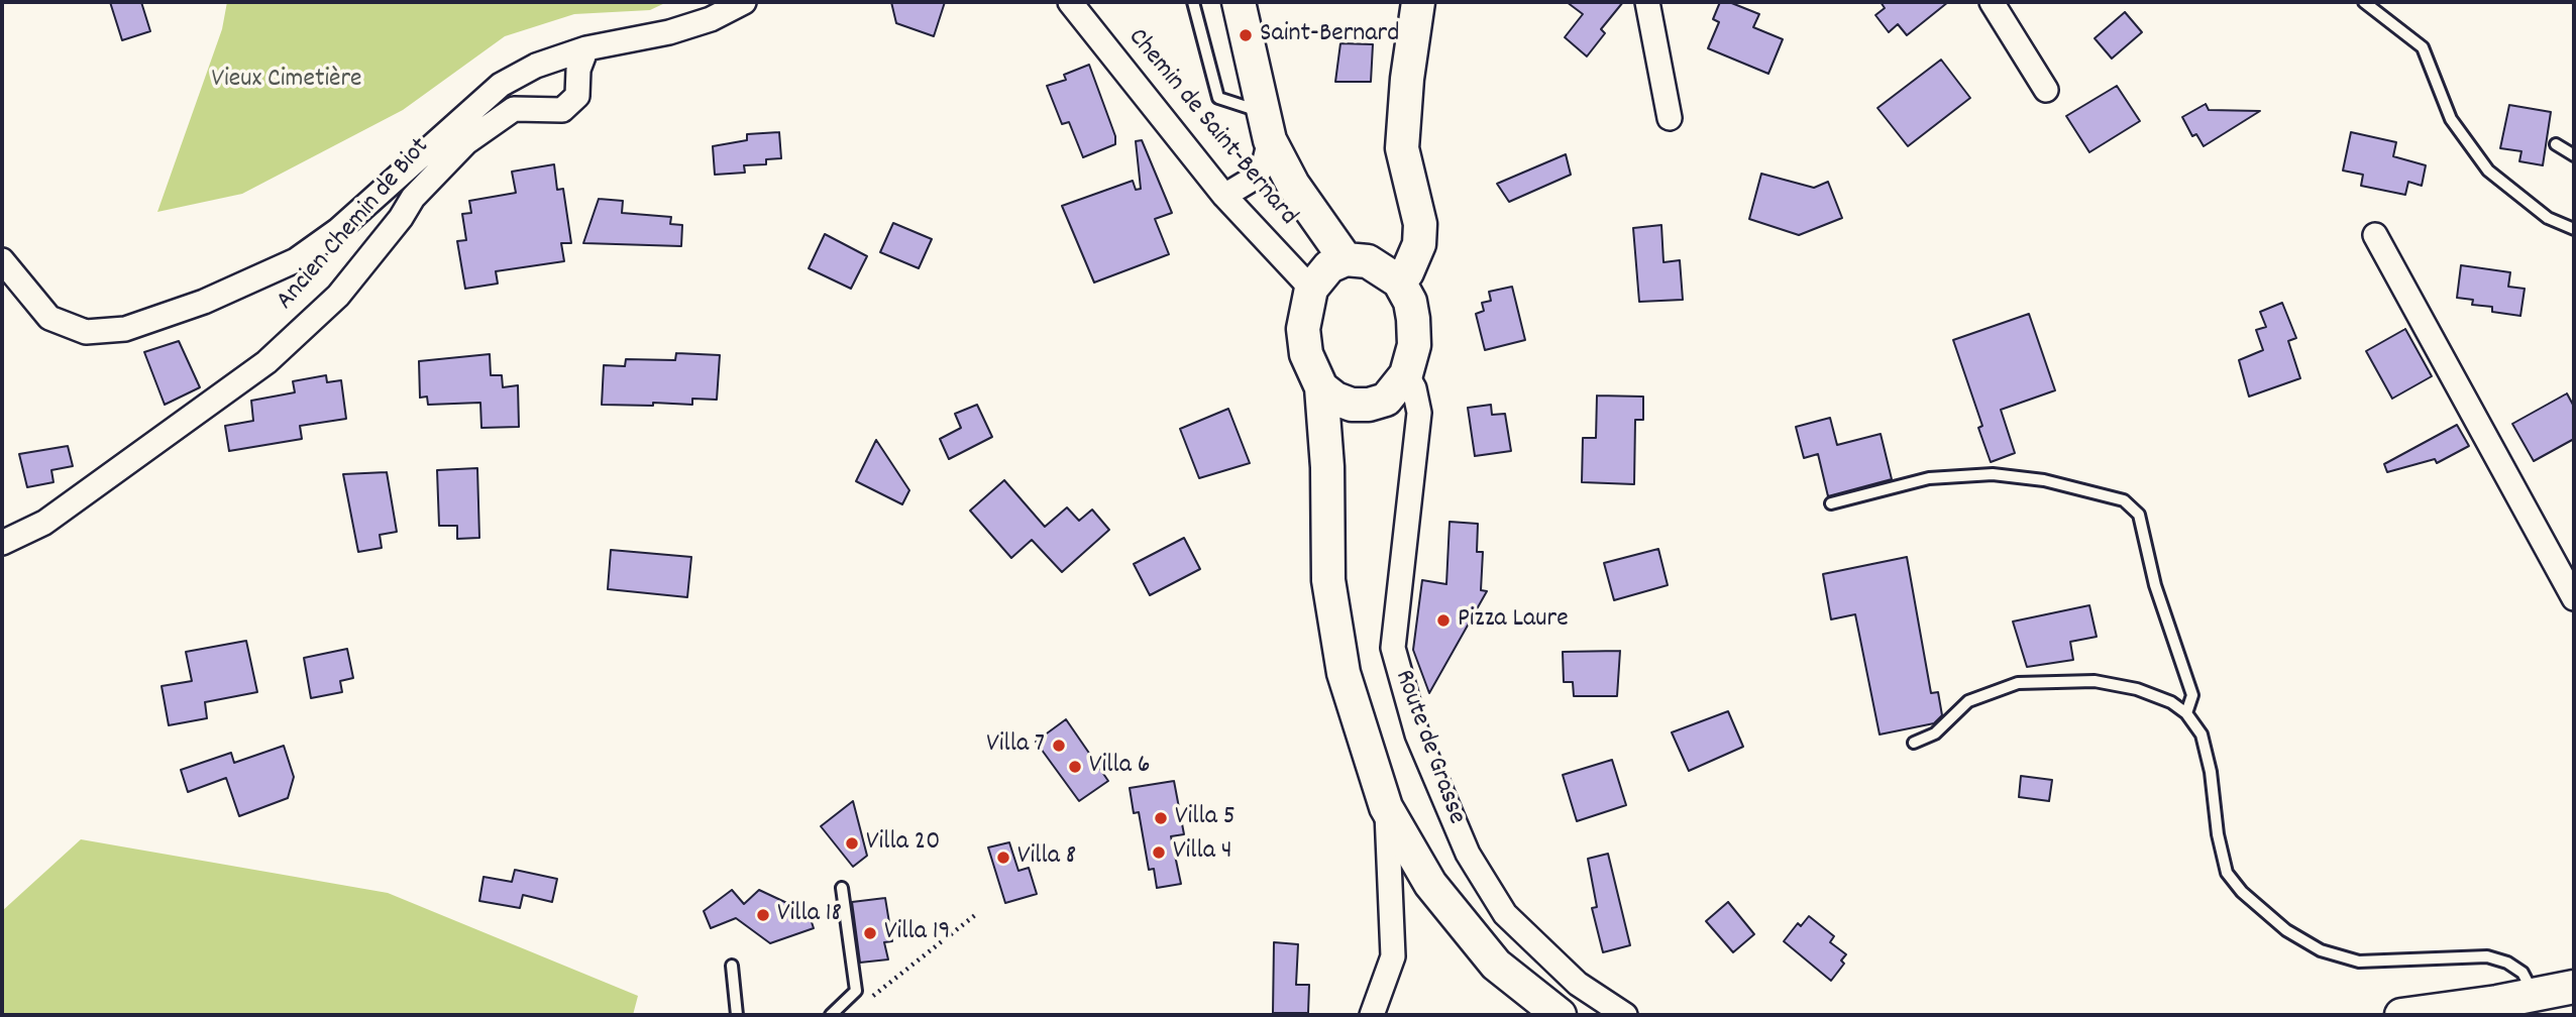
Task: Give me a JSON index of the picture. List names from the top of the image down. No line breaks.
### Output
{"streets":{"main road":["Route de Grasse"],"street":["Chemin de Saint-Bernard","Ancien Chemin de Biot"]},"crossings":[["Chemin de Saint-Bernard","Route de Grasse"]],"parks":["Vieux Cimetière"],"places":["Saint-Bernard","Pizza Laure","Villa 7","Villa 6","Villa 5","Villa 20","Villa 4","Villa 8","Villa 18","Villa 19"]}
